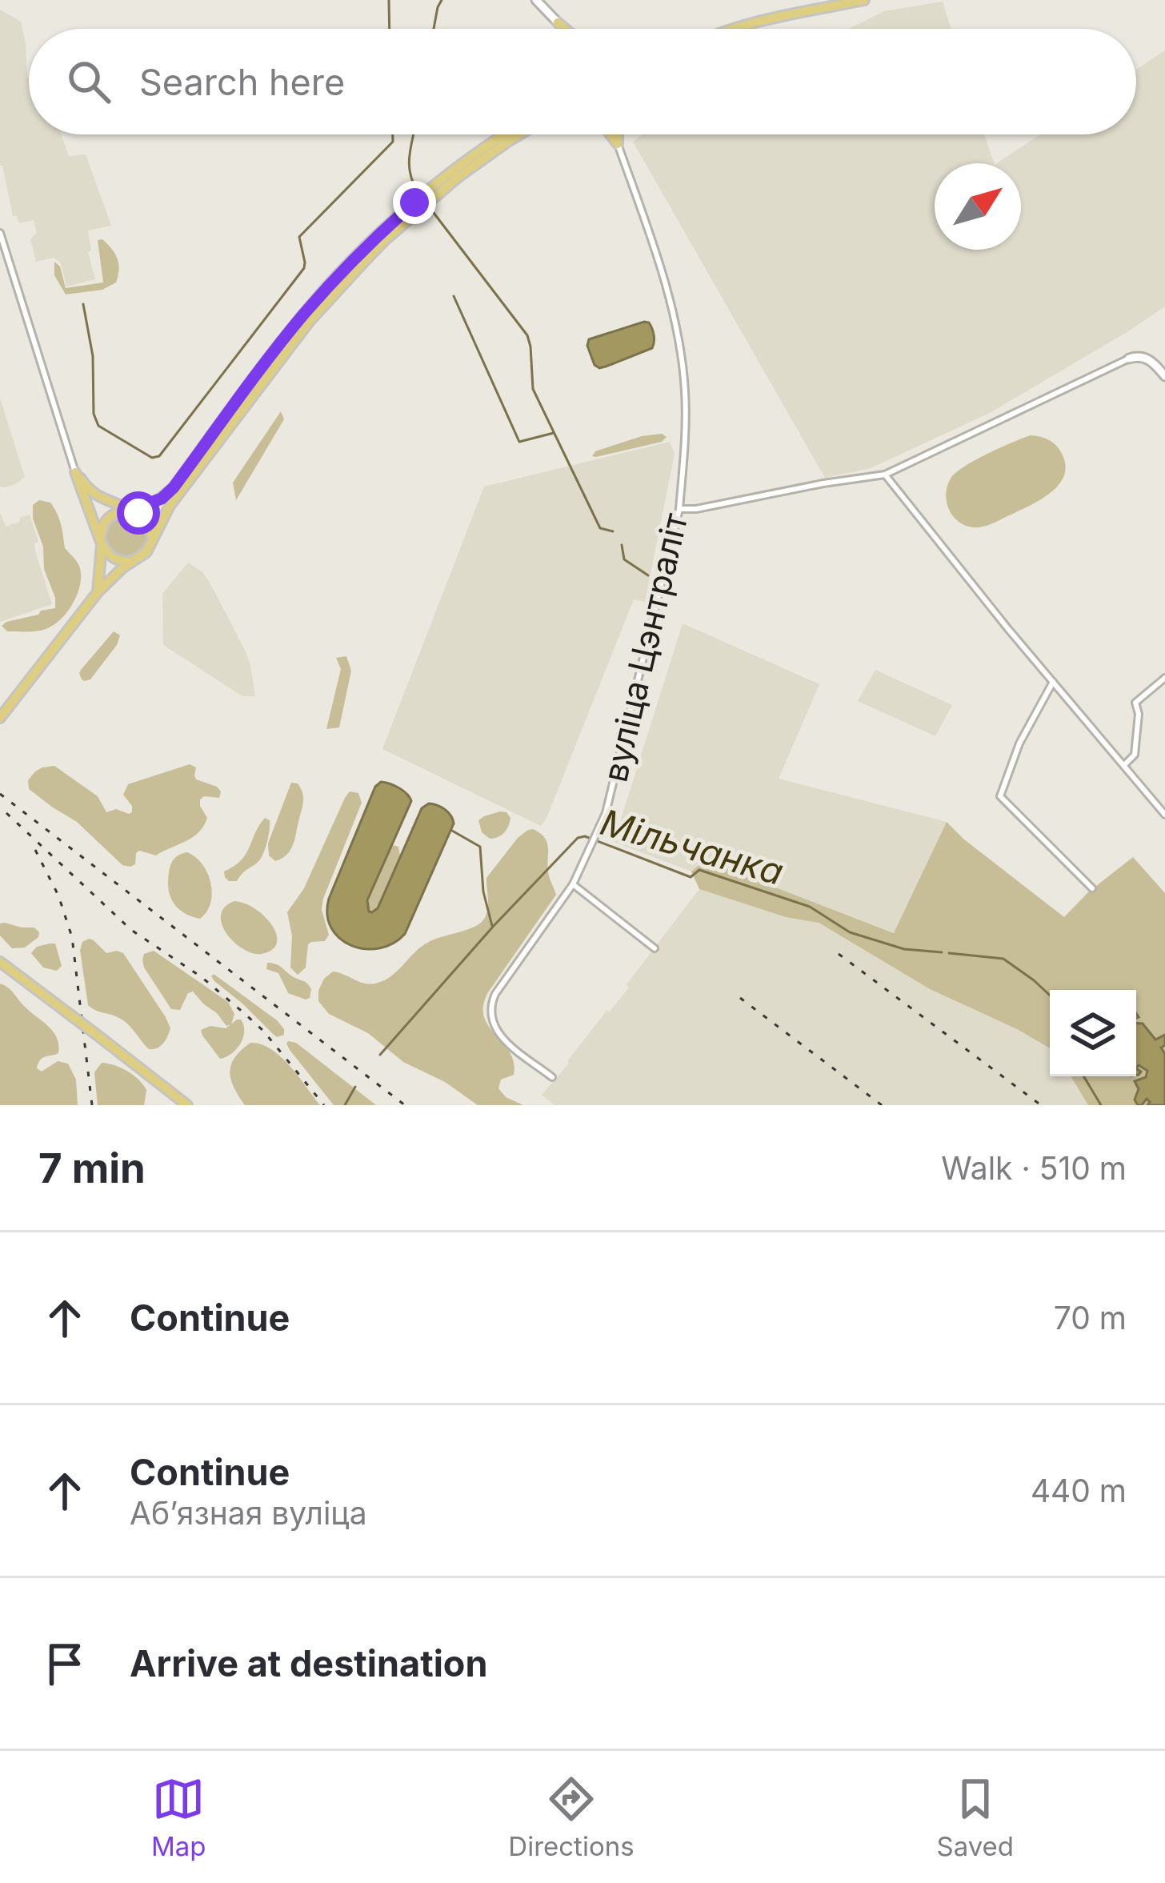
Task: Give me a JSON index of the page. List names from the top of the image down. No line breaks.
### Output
{"streets":{"street":["вуліца Цэнтраліт"]},"water":["Мільчанка"],"north":"top right","page":{"search":"Search here","heading":["7 min","Walk · 510 m"],"list":[["Continue","70 m"],["Continue","Абʼязная вуліца","440 m"],"Arrive at destination"],"nav":["Map","Directions","Saved"]}}
